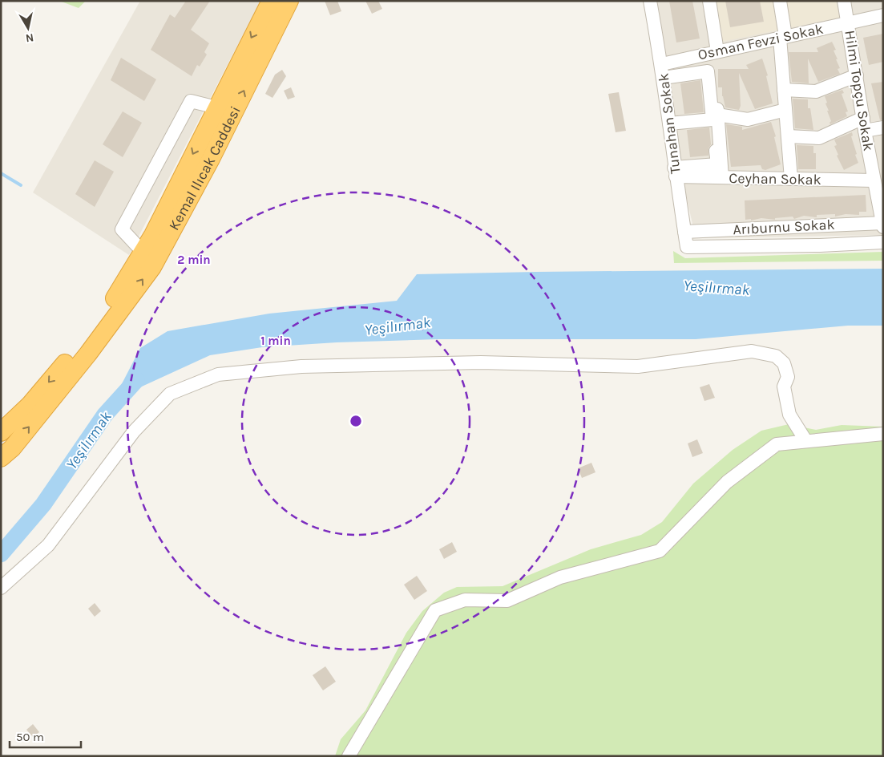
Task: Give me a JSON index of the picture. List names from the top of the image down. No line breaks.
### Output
{"streets":{"highway":["Kemal Ilıcak Caddesi"],"street":["Osman Fevzi Sokak","Hilmi Topçu Sokak","Tunahan Sokak","Ceyhan Sokak","Arıburnu Sokak"]},"crossings":[["Osman Fevzi Sokak","Hilmi Topçu Sokak"],["Osman Fevzi Sokak","Tunahan Sokak"],["Hilmi Topçu Sokak","Ceyhan Sokak"],["Hilmi Topçu Sokak","Arıburnu Sokak"],["Tunahan Sokak","Ceyhan Sokak"],["Tunahan Sokak","Arıburnu Sokak"]],"water":["Yeşilırmak"],"scale_bar":"50 m","north":"bottom","rings":["2 min","1 min"]}
